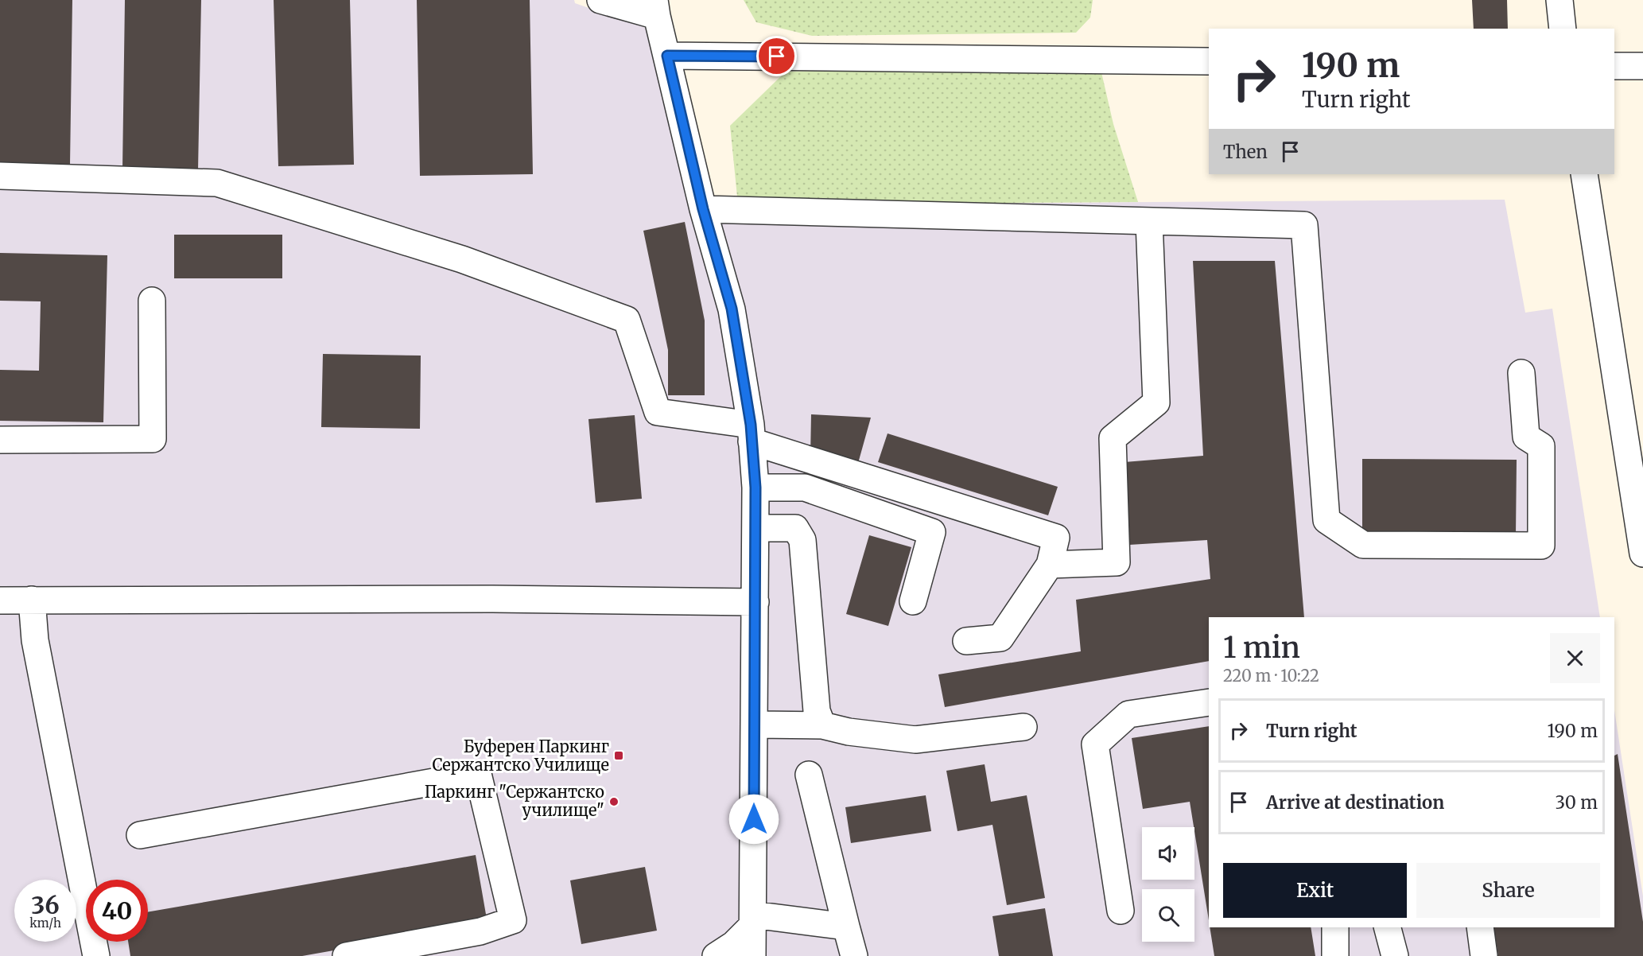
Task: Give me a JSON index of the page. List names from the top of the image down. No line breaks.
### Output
{"places":{"transit":["Буферен Паркинг Сержантско Училище"],"other":["Паркинг \"Сержантско училище\""]},"page":{"turn":["190 m","Turn right"],"then":"Then","heading":["1 min","220 m · 10:22"],"list":[{"name":"Turn right","value":"190 m"},{"name":"Arrive at destination","value":"30 m"}],"buttons":["Exit","Share"],"speed":"36 km/h","limit":"40"}}
